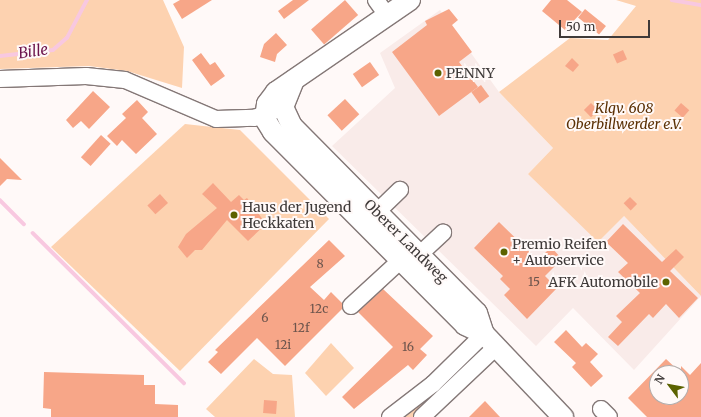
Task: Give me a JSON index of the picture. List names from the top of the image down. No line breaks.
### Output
{"streets":{"main road":["Oberer Landweg"]},"water":["Bille"],"parks":["Klgv. 608 Oberbillwerder e.V."],"places":["PENNY","Haus der Jugend Heckkaten","Premio Reifen + Autoservice","AFK Automobile"],"house_numbers":["8","15","12c","6","12f","12i","16"],"scale_bar":"50 m","north":"top left"}
